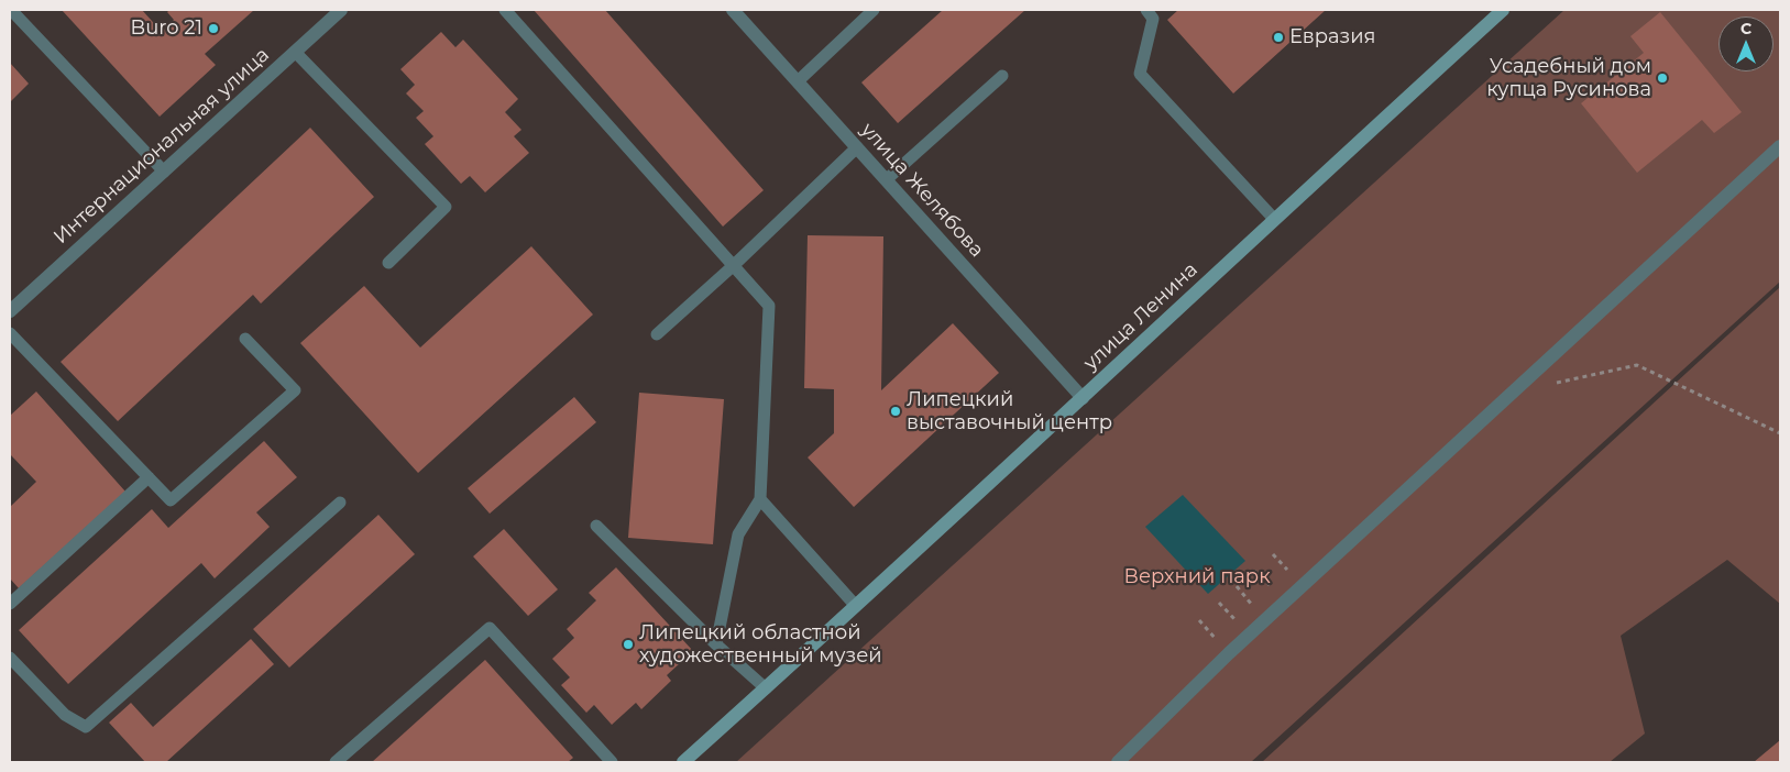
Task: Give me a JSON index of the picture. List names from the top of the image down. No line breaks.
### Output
{"streets":{"street":["Интернациональная улица","улица Желябова","улица Ленина"]},"crossings":[["улица Желябова","улица Ленина"]],"parks":["Верхний парк"],"places":["Buro 21","Евразия","Усадебный дом купца Русинова","Липецкий выставочный центр","Липецкий областной художественный музей"],"north":"top"}
